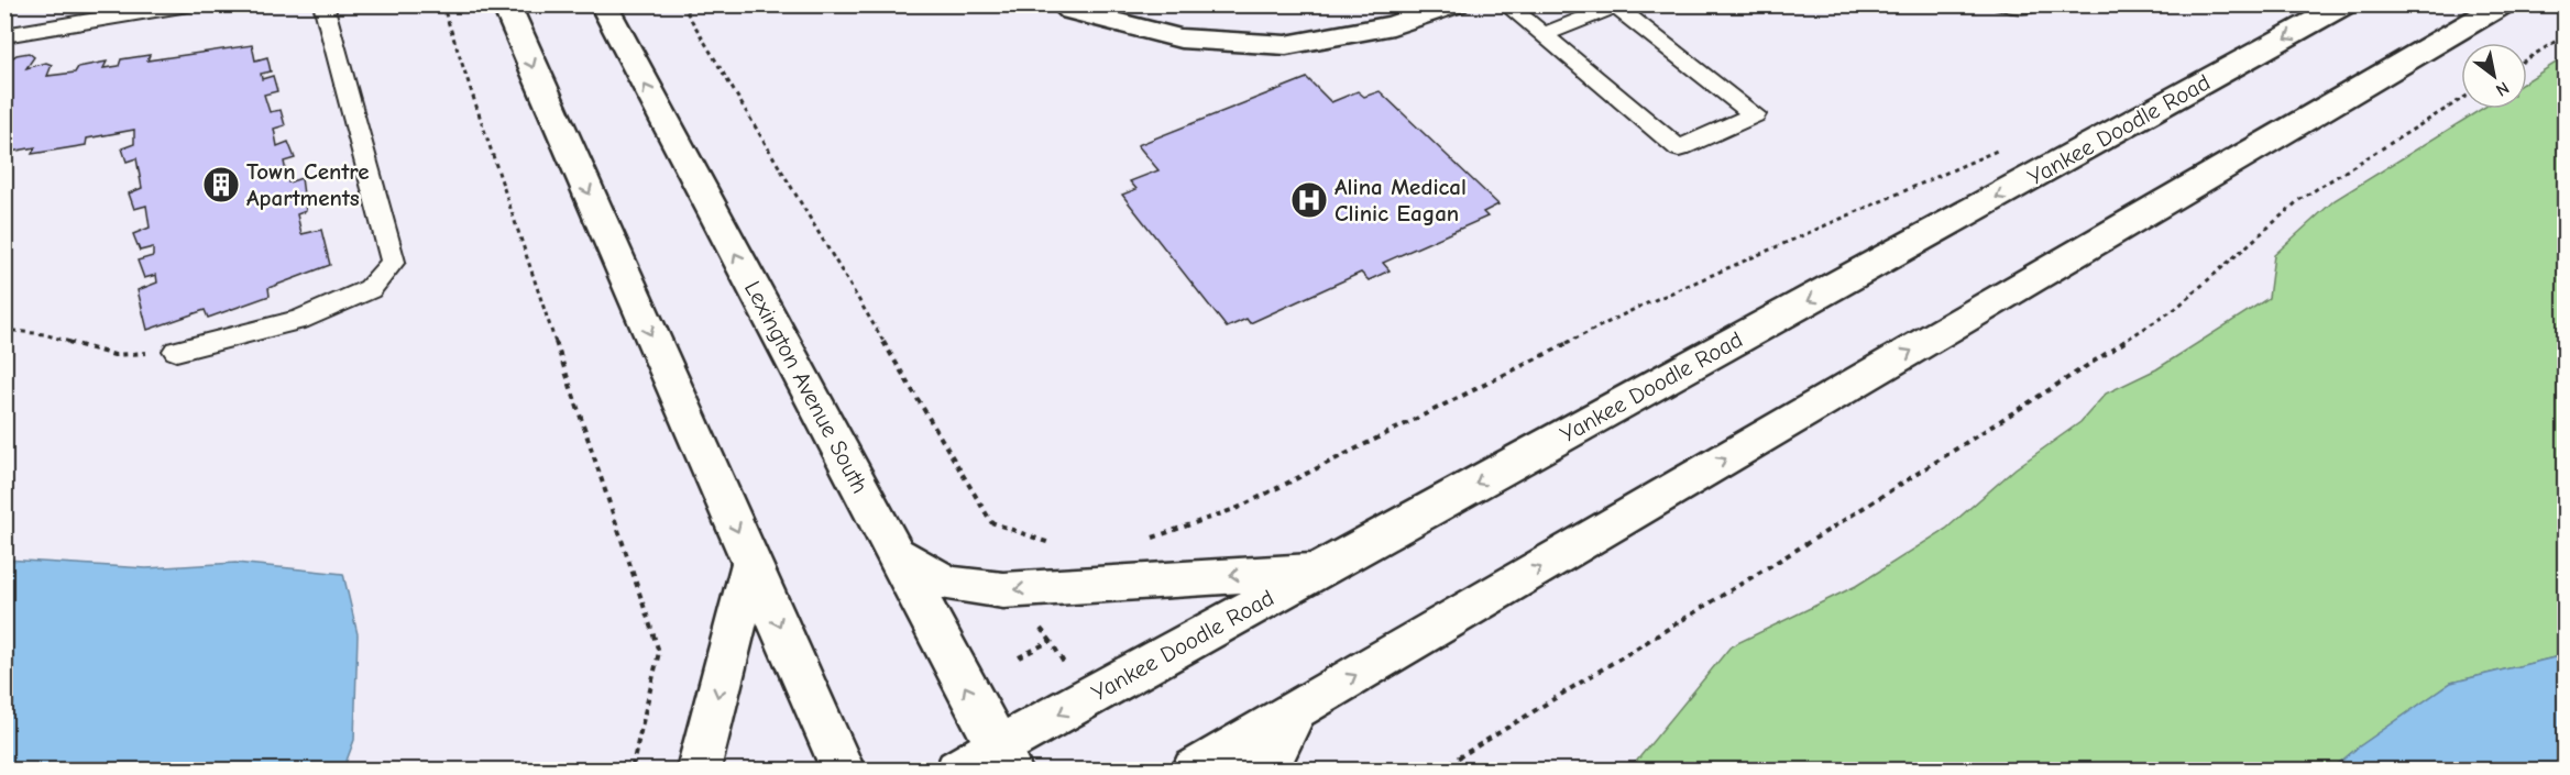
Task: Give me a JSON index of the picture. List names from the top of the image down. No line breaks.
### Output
{"streets":{"main road":["Yankee Doodle Road","Lexington Avenue South"]},"crossings":[["Yankee Doodle Road","Lexington Avenue South"]],"places":{"building":["Town Centre Apartments"],"hospital":["Alina Medical Clinic Eagan"]},"north":"bottom right"}
